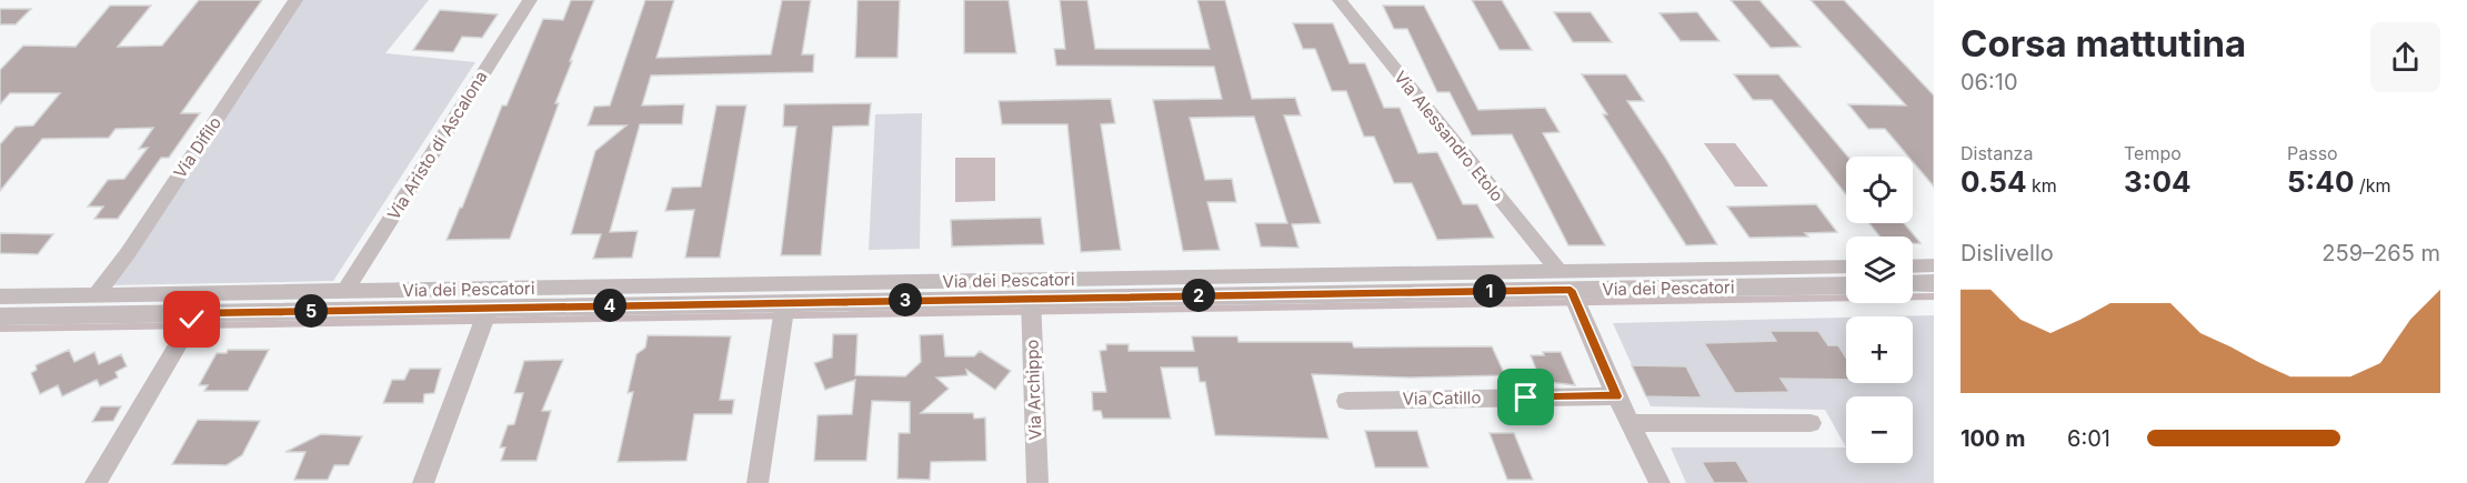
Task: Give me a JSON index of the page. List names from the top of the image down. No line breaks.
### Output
{"streets":{"street":["Via Alessandro Etolo","Via Aristo di Ascalona","Via Difilo","Via dei Pescatori","Via Archippo","Via Catillo"]},"crossings":[["Via Alessandro Etolo","Via dei Pescatori"],["Via Alessandro Etolo","Via Catillo"],["Via Aristo di Ascalona","Via dei Pescatori"],["Via Difilo","Via dei Pescatori"],["Via dei Pescatori","Via Archippo"]],"page":{"heading":["Corsa mattutina","06:10"],"stats":[["Distanza","0.54 km"],["Tempo","3:04"],["Passo","5:40 /km"]],"map_buttons":["+","−"],"chart":["Dislivello","259–265 m"],"pins":["1","2","3","4","5"],"list":[{"name":"100 m","note":"6:01"}]}}
